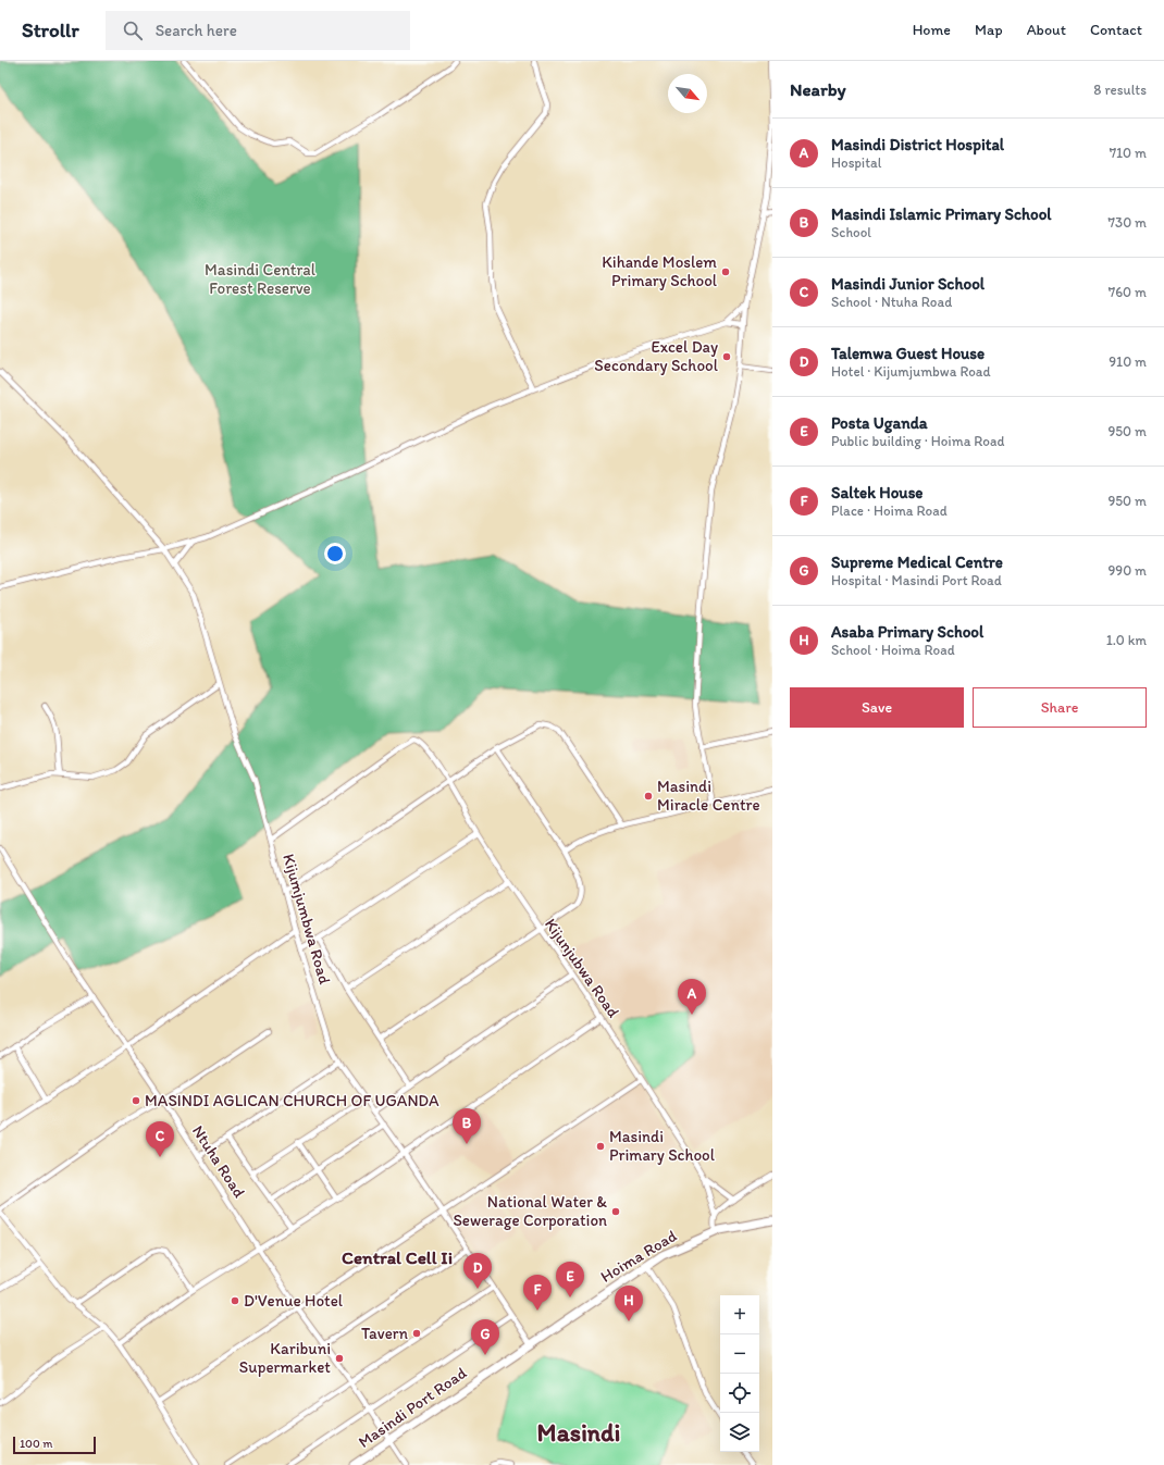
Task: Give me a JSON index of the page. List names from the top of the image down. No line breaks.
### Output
{"streets":{"main road":["Hoima Road","Masindi Port Road"],"street":["Kijumjumbwa Road","Kijunjubwa Road","Ntuha Road"]},"crossings":[["Kijumjumbwa Road","Kijunjubwa Road"],["Kijumjumbwa Road","Hoima Road"],["Kijumjumbwa Road","Masindi Port Road"],["Kijunjubwa Road","Hoima Road"],["Ntuha Road","Masindi Port Road"],["Hoima Road","Masindi Port Road"]],"districts":["Central Cell Ii","Masindi"],"parks":["Masindi Central Forest Reserve"],"places":["Kihande Moslem Primary School","Excel Day Secondary School","Masindi Miracle Centre","MASINDI AGLICAN CHURCH OF UGANDA","Masindi Primary School","National Water & Sewerage Corporation","D'Venue Hotel","Tavern","Karibuni Supermarket"],"scale_bar":"100 m","north":"bottom right","page":{"header":"Strollr","search":"Search here","nav":["Home","Map","About","Contact"],"heading":["Nearby","8 results"],"list":[{"mark":"A","name":"Masindi District Hospital","note":"Hospital","value":"710 m"},{"mark":"B","name":"Masindi Islamic Primary School","note":"School","value":"730 m"},{"mark":"C","name":"Masindi Junior School","note":"School · Ntuha Road","value":"760 m"},{"mark":"D","name":"Talemwa Guest House","note":"Hotel · Kijumjumbwa Road","value":"910 m"},{"mark":"E","name":"Posta Uganda","note":"Public building · Hoima Road","value":"950 m"},{"mark":"F","name":"Saltek House","note":"Place · Hoima Road","value":"950 m"},{"mark":"G","name":"Supreme Medical Centre","note":"Hospital · Masindi Port Road","value":"990 m"},{"mark":"H","name":"Asaba Primary School","note":"School · Hoima Road","value":"1.0 km"}],"buttons":["Save","Share"],"pins":["A","B","C","D","E","F","H","G"],"map_buttons":["+","−"],"scale":"100 m"}}
